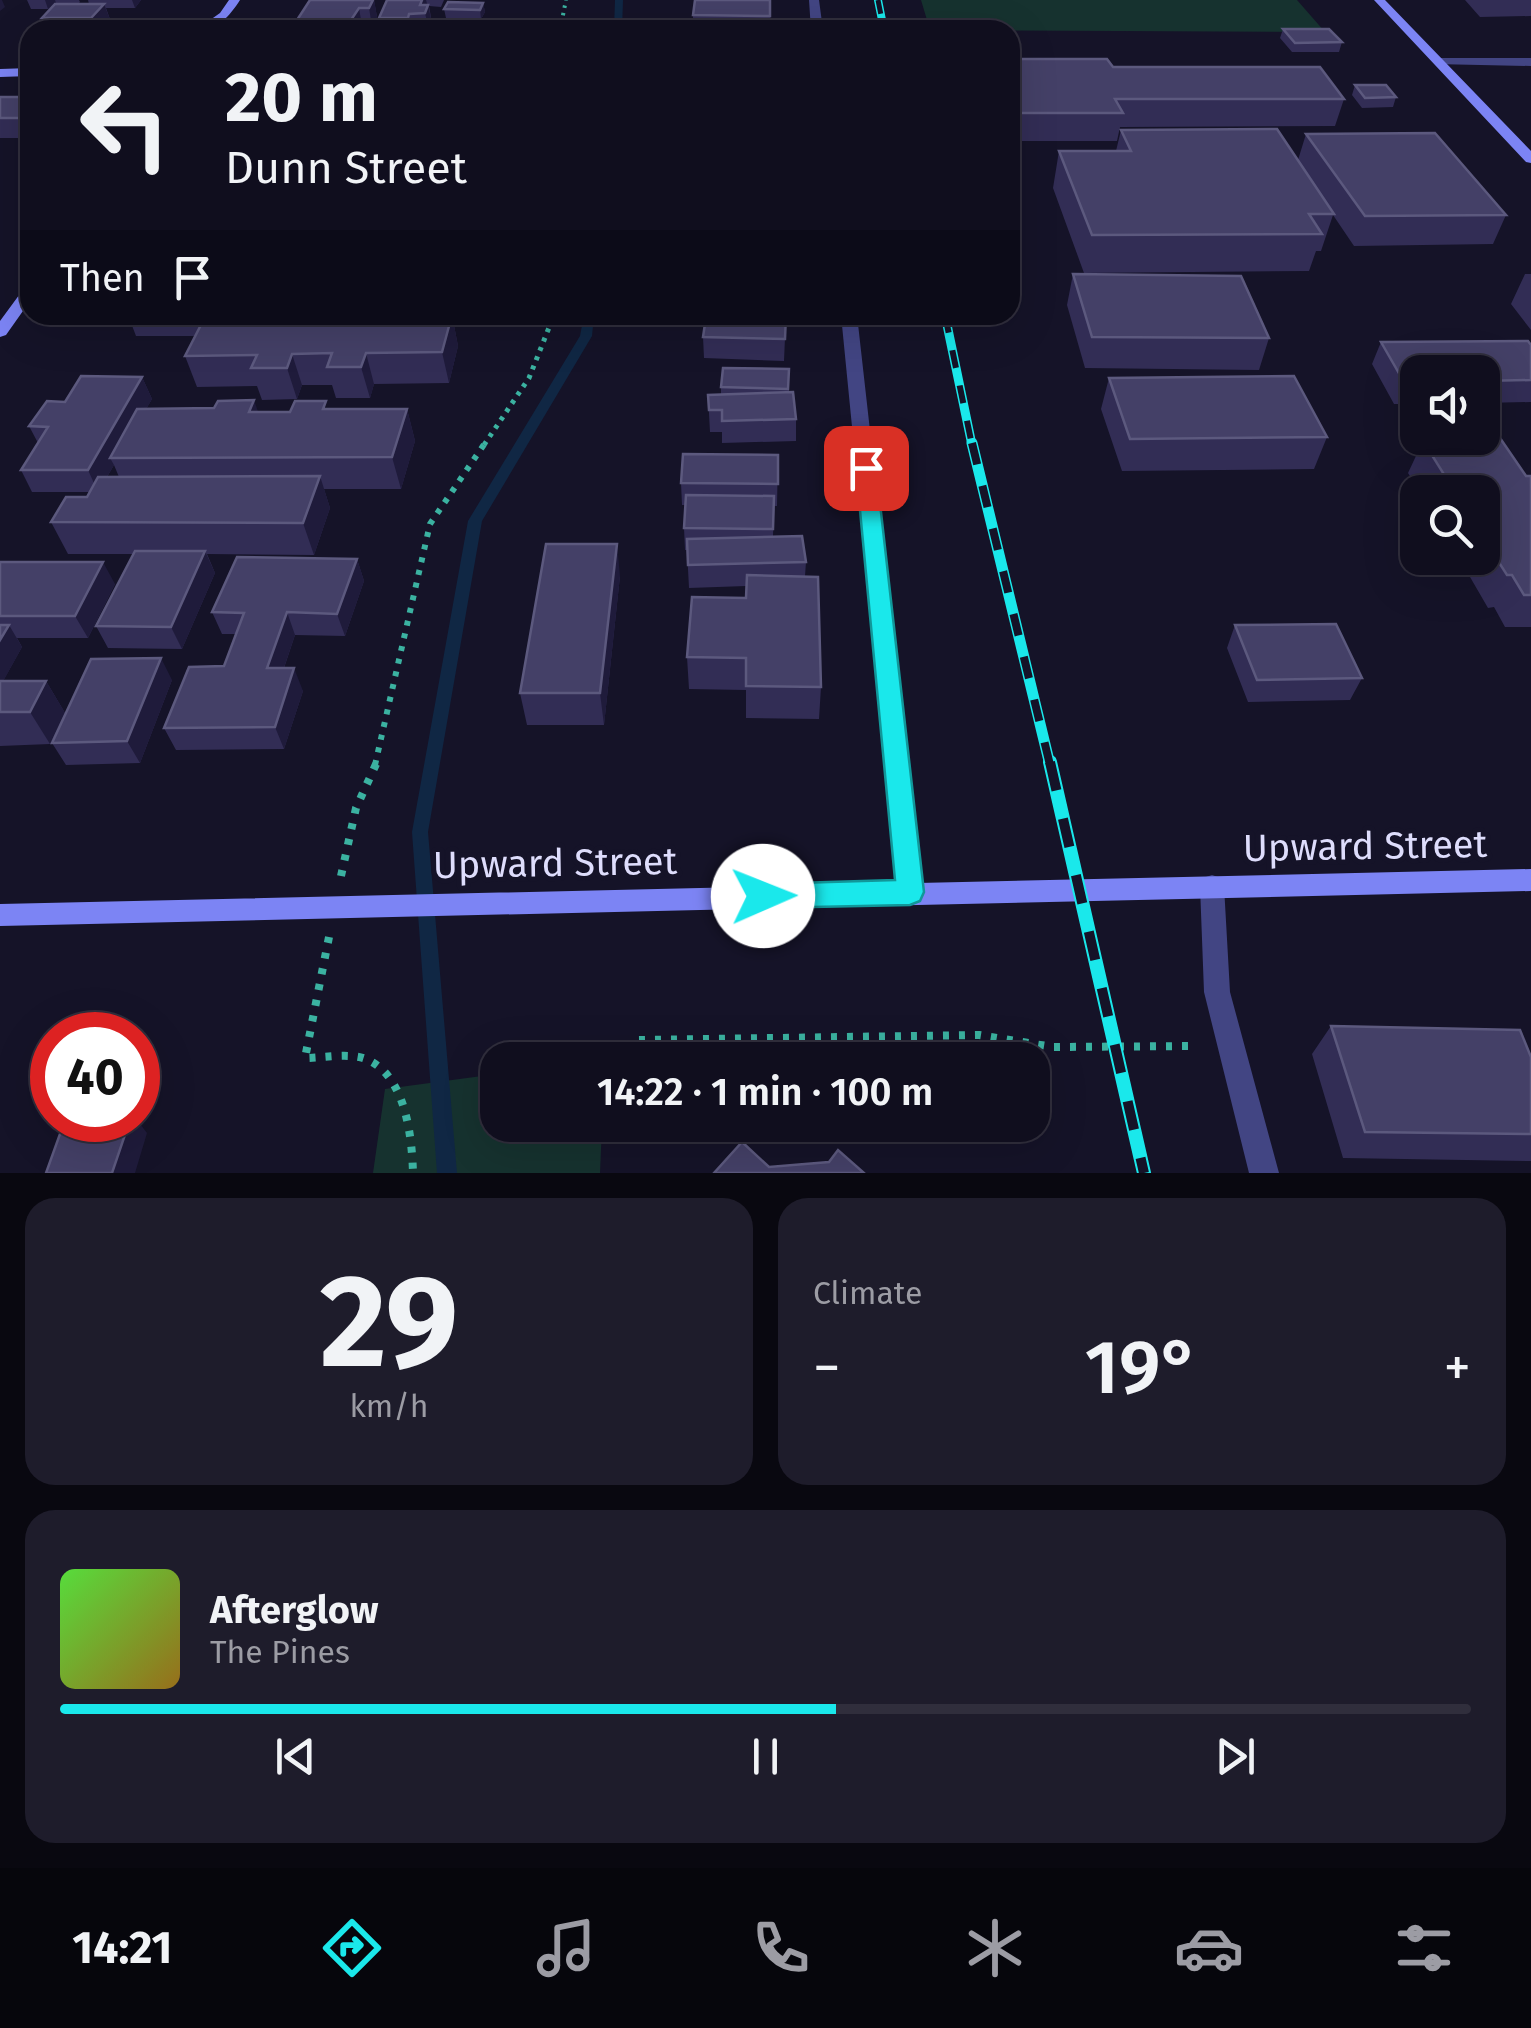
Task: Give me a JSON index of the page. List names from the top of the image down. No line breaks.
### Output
{"streets":{"street":["Upward Street"]},"page":{"turn":["20 m","Dunn Street"],"then":"Then","limit":"40","trip":"14:22 · 1 min · 100 m","tile":[["29","km/h"],"Climate"],"heat":["−","19°","+"],"song":["Afterglow","The Pines"],"tabs":"14:21"}}
